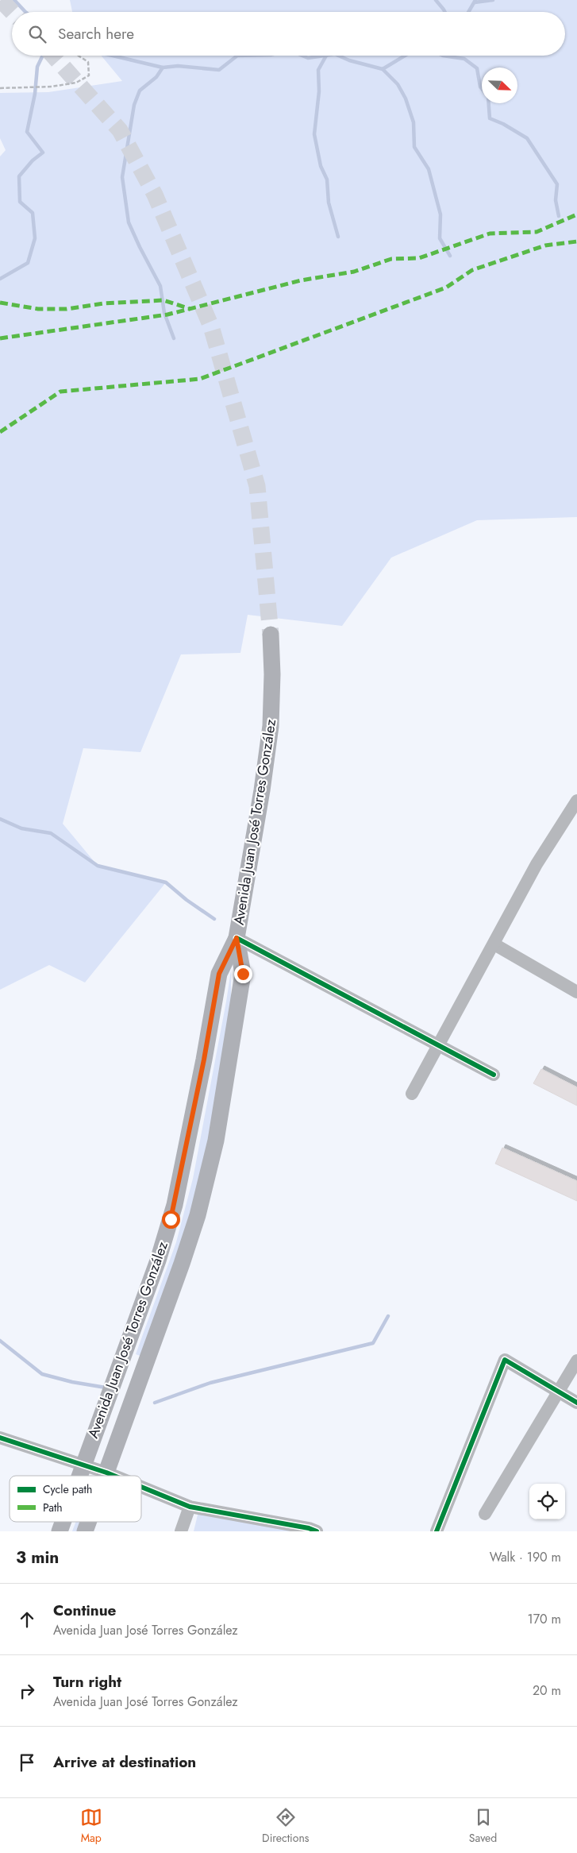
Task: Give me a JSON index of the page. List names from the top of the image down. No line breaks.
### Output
{"streets":{"main road":["Avenida Juan José Torres González"]},"legend":["Cycle path","Path"],"north":"bottom right","page":{"search":"Search here","heading":["3 min","Walk · 190 m"],"list":[["Continue","Avenida Juan José Torres González","170 m"],["Turn right","Avenida Juan José Torres González","20 m"],"Arrive at destination"],"nav":["Map","Directions","Saved"]}}
